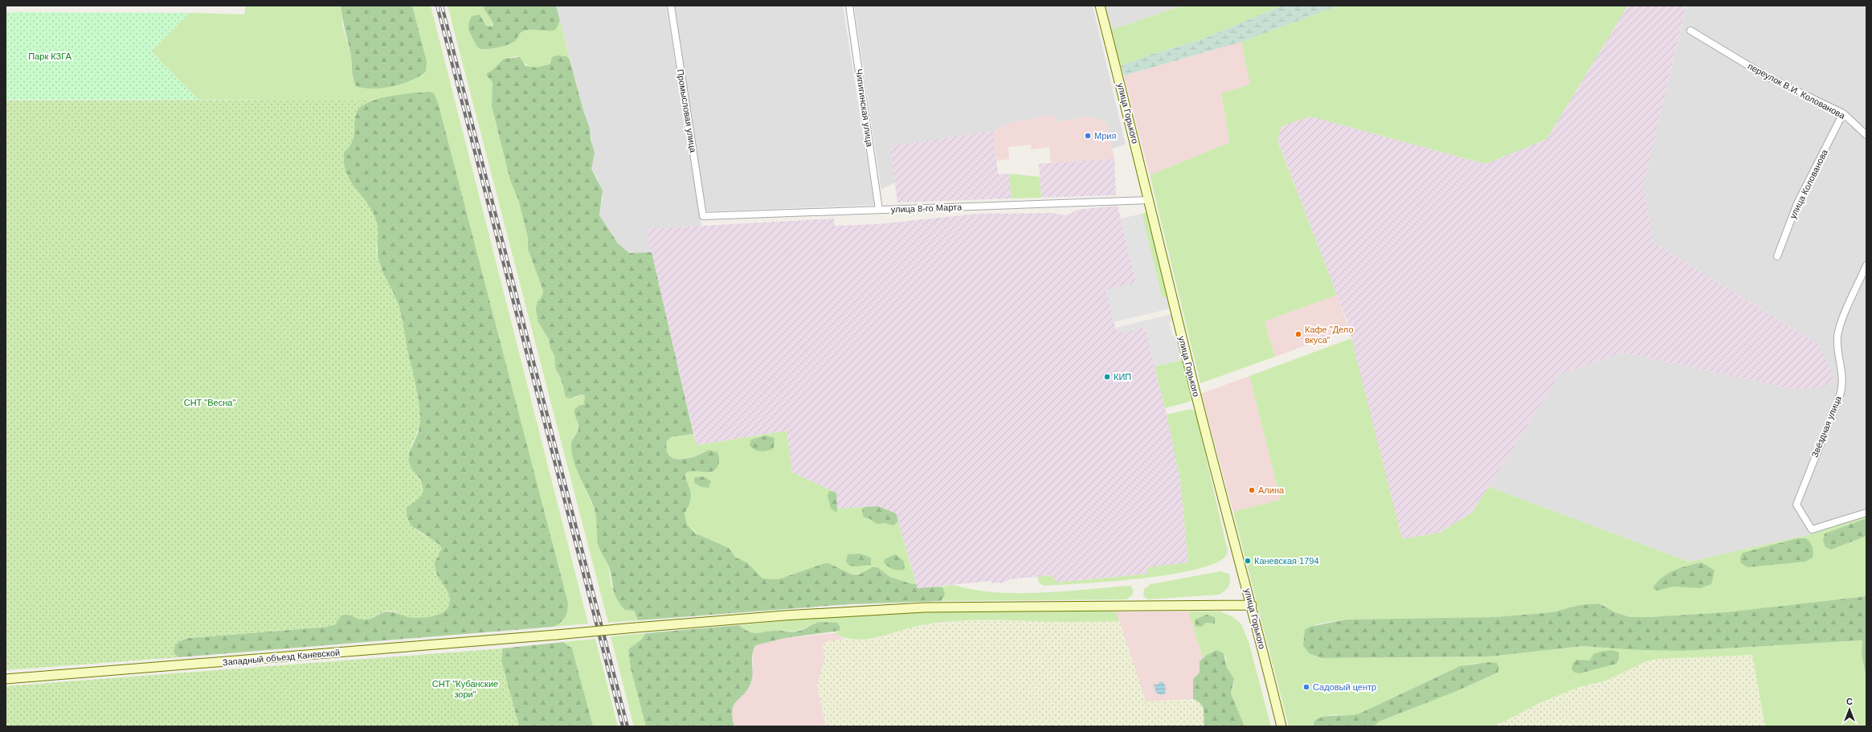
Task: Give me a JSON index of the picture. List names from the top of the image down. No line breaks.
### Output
{"streets":{"main road":["улица Горького","Западный объезд Каневской"],"street":["переулок В.И. Колованова","Чипигинская улица","Промысловая улица","улица Колованова","улица 8-го Марта","Звёздная улица"]},"crossings":[["переулок В.И. Колованова","улица Колованова"],["Чипигинская улица","улица 8-го Марта"],["Промысловая улица","улица 8-го Марта"],["улица Горького","улица 8-го Марта"],["улица Горького","Западный объезд Каневской"]],"parks":["Парк КЗГА","СНТ \"Весна\"","СНТ \"Кубанские зори\""],"places":["Мрия","Кафе \"Дело вкуса\"","КИП","Алина","Каневская 1794","Садовый центр"],"north":"top"}
